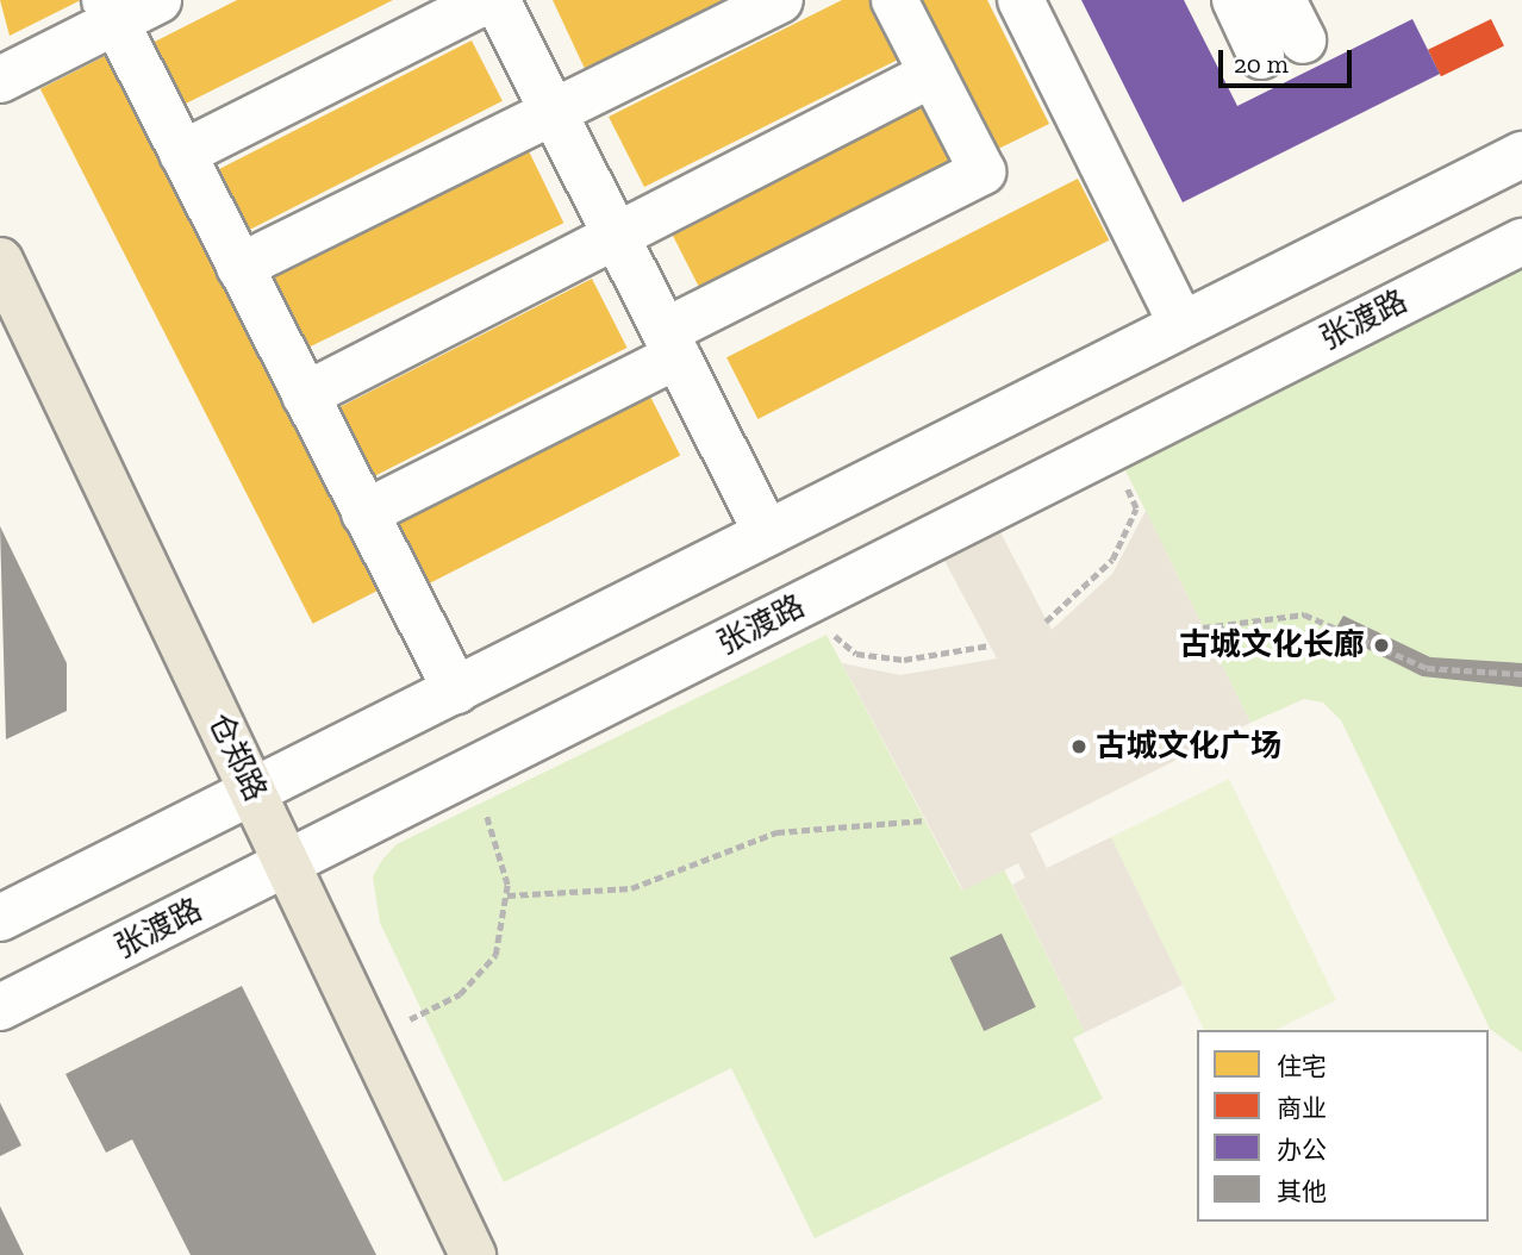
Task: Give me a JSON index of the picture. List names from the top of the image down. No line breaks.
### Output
{"streets":{"main road":["仓郑路"],"street":["张渡路"]},"crossings":[["张渡路","仓郑路"]],"places":["古城文化长廊","古城文化广场"],"legend":["住宅","商业","办公","其他"],"scale_bar":"20 m"}
